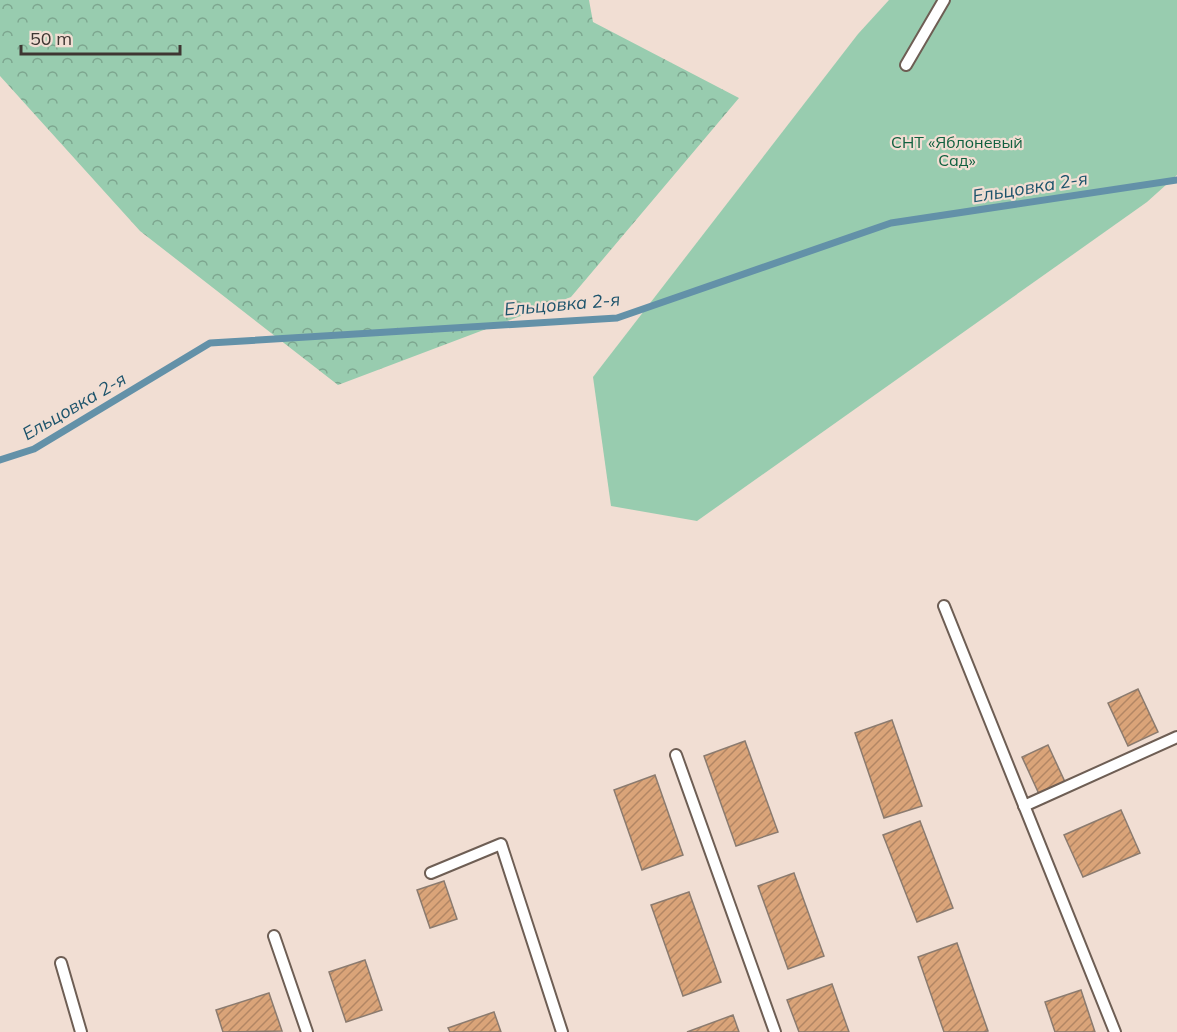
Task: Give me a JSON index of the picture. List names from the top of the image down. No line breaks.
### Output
{"water":["Ельцовка 2-я"],"parks":["СНТ «Яблоневый Сад»"],"scale_bar":"50 m"}
